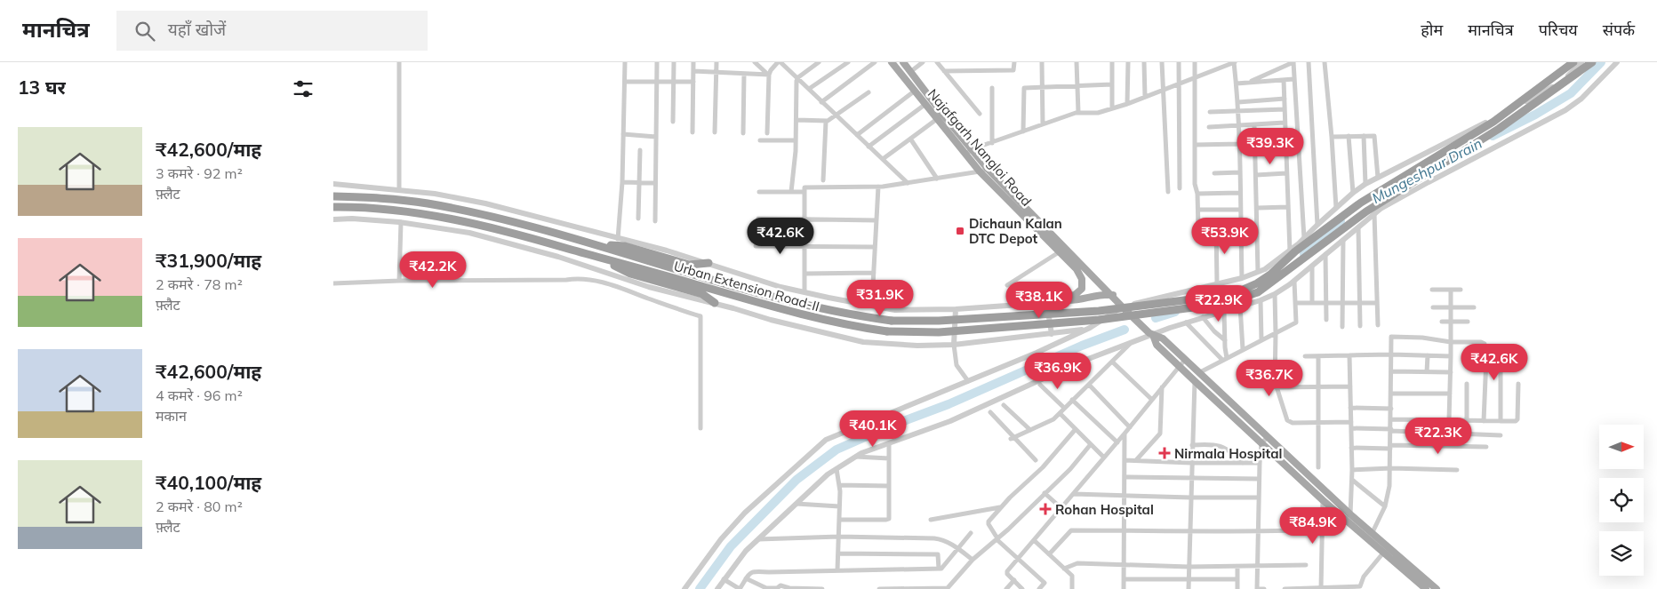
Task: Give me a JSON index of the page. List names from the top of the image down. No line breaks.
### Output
{"streets":{"highway":["Urban Extension Road-II"],"main road":["Najafgarh Nangloi Road"]},"water":["Mungeshpur Drain"],"places":{"transit":["Dichaun Kalan DTC Depot"],"health":["Nirmala Hospital","Rohan Hospital"]},"north":"right","page":{"header":"मानचित्र","search":"यहाँ खोजें","nav":["होम","मानचित्र","परिचय","संपर्क"],"heading":"13 घर","list":[{"name":"₹42,600/माह","note":"3 कमरे · 92 m² · फ़्लैट"},{"name":"₹31,900/माह","note":"2 कमरे · 78 m² · फ़्लैट"},{"name":"₹42,600/माह","note":"4 कमरे · 96 m² · मकान"},{"name":"₹40,100/माह","note":"2 कमरे · 80 m² · फ़्लैट"}],"price":["₹39.3K","₹42.6K","₹53.9K","₹42.2K","₹31.9K","₹38.1K","₹22.9K","₹42.6K","₹36.9K","₹36.7K","₹40.1K","₹22.3K","₹84.9K"]}}
